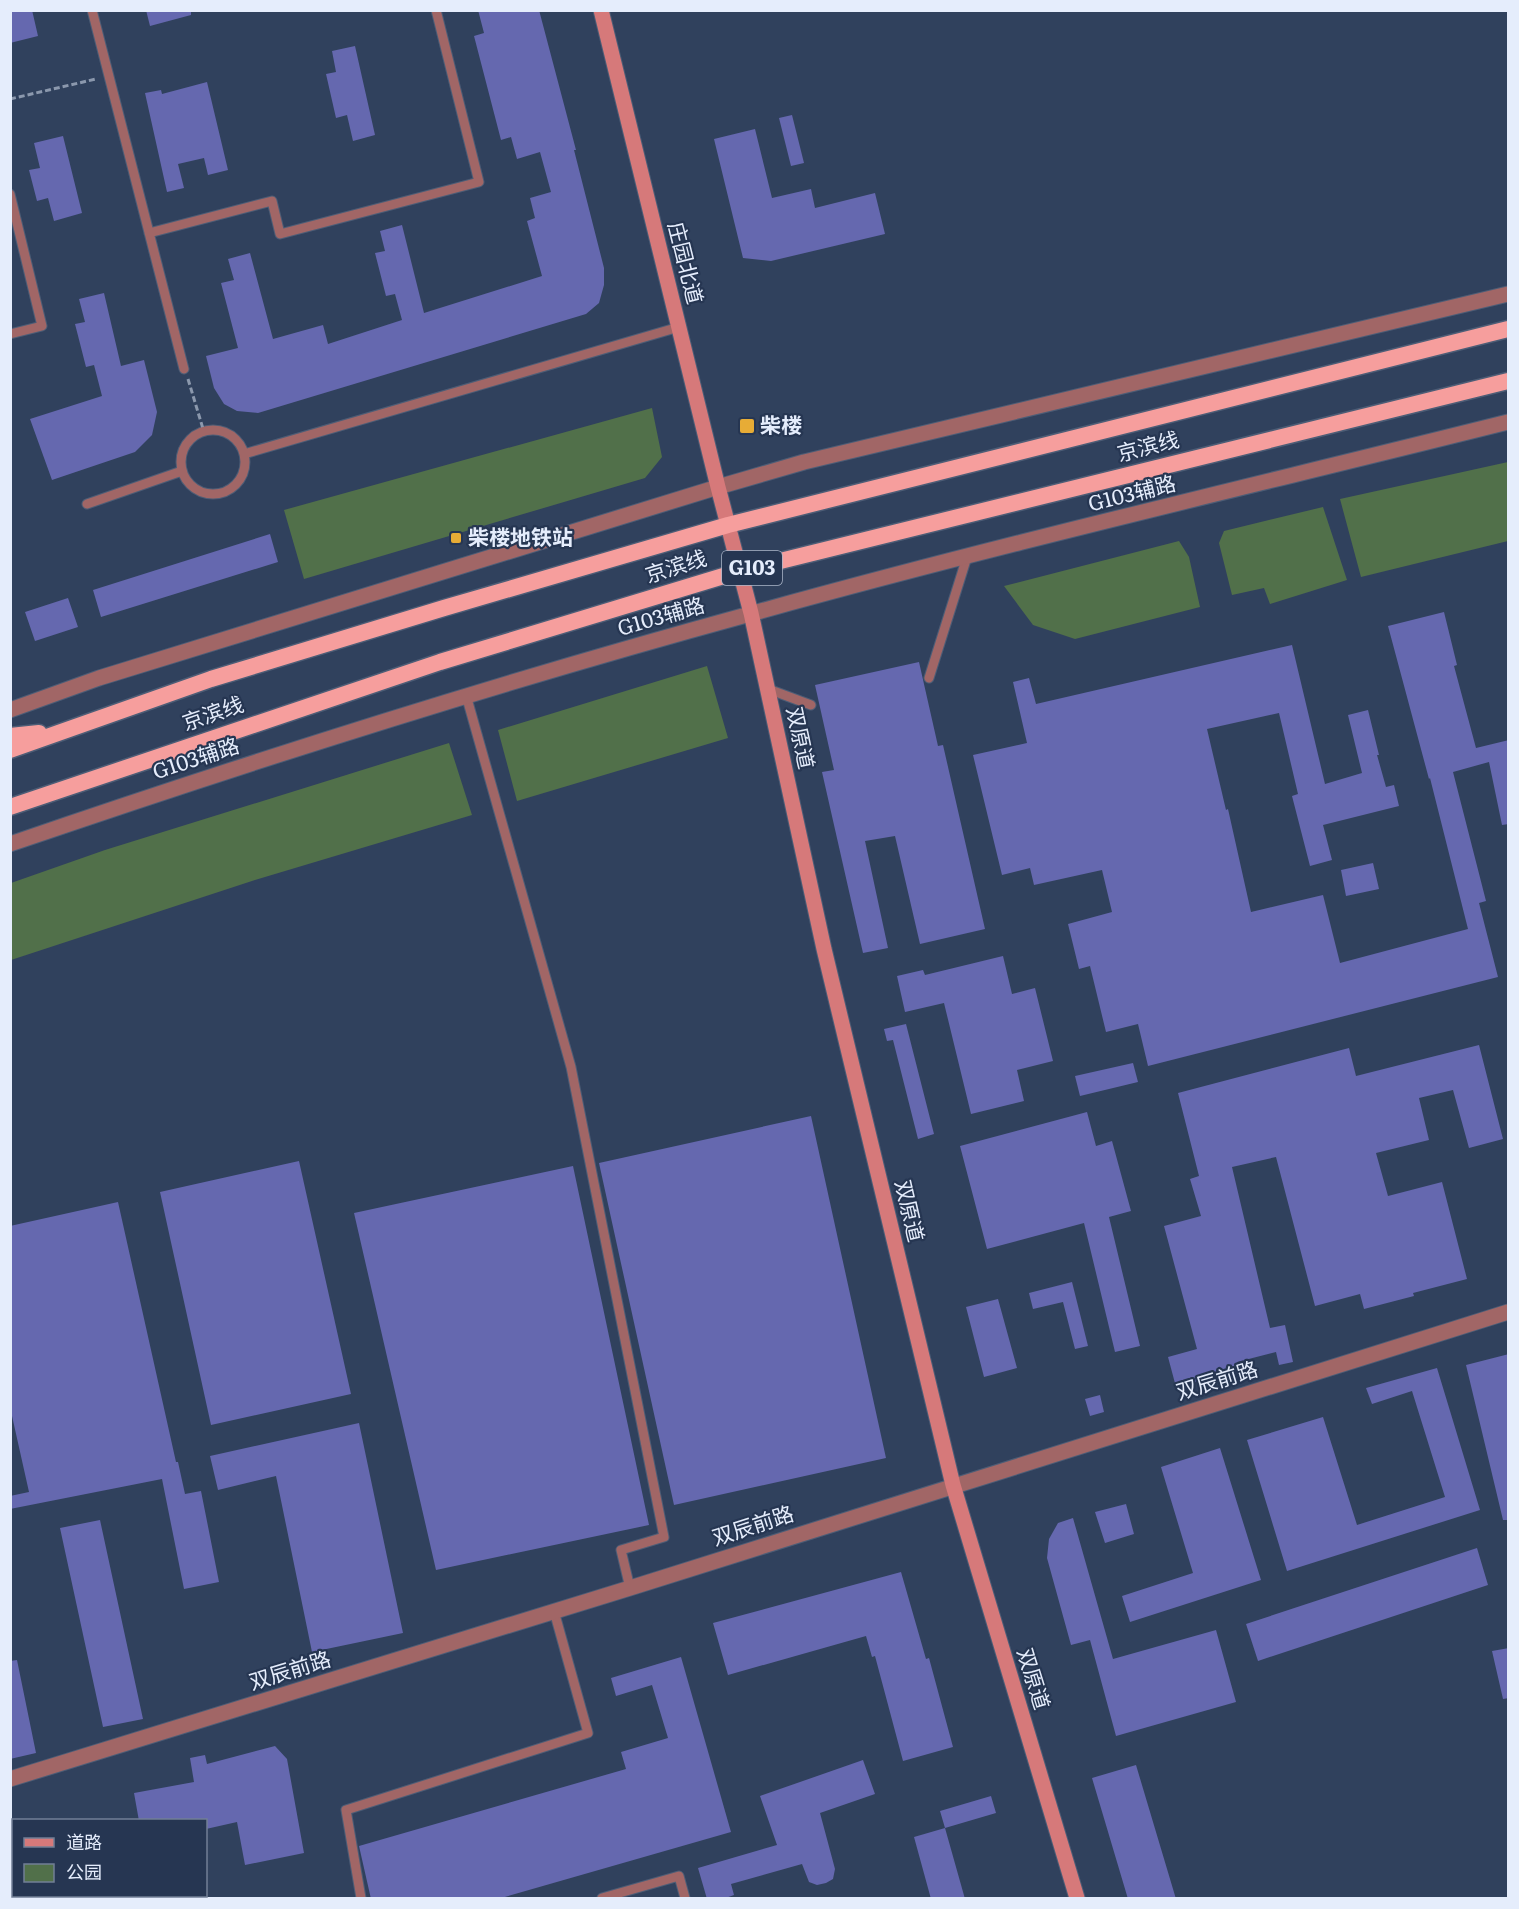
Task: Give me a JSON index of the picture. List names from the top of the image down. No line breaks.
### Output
{"streets":{"highway":["京滨线","G103"],"main road":["庄园北道","双原道"],"street":["G103辅路","双辰前路"]},"crossings":[["庄园北道","京滨线"],["庄园北道","双原道"],["京滨线","双原道"],["G103辅路","双原道"],["双原道","双辰前路"]],"places":{"transit":["柴楼","柴楼地铁站"]},"legend":["道路","公园"]}
